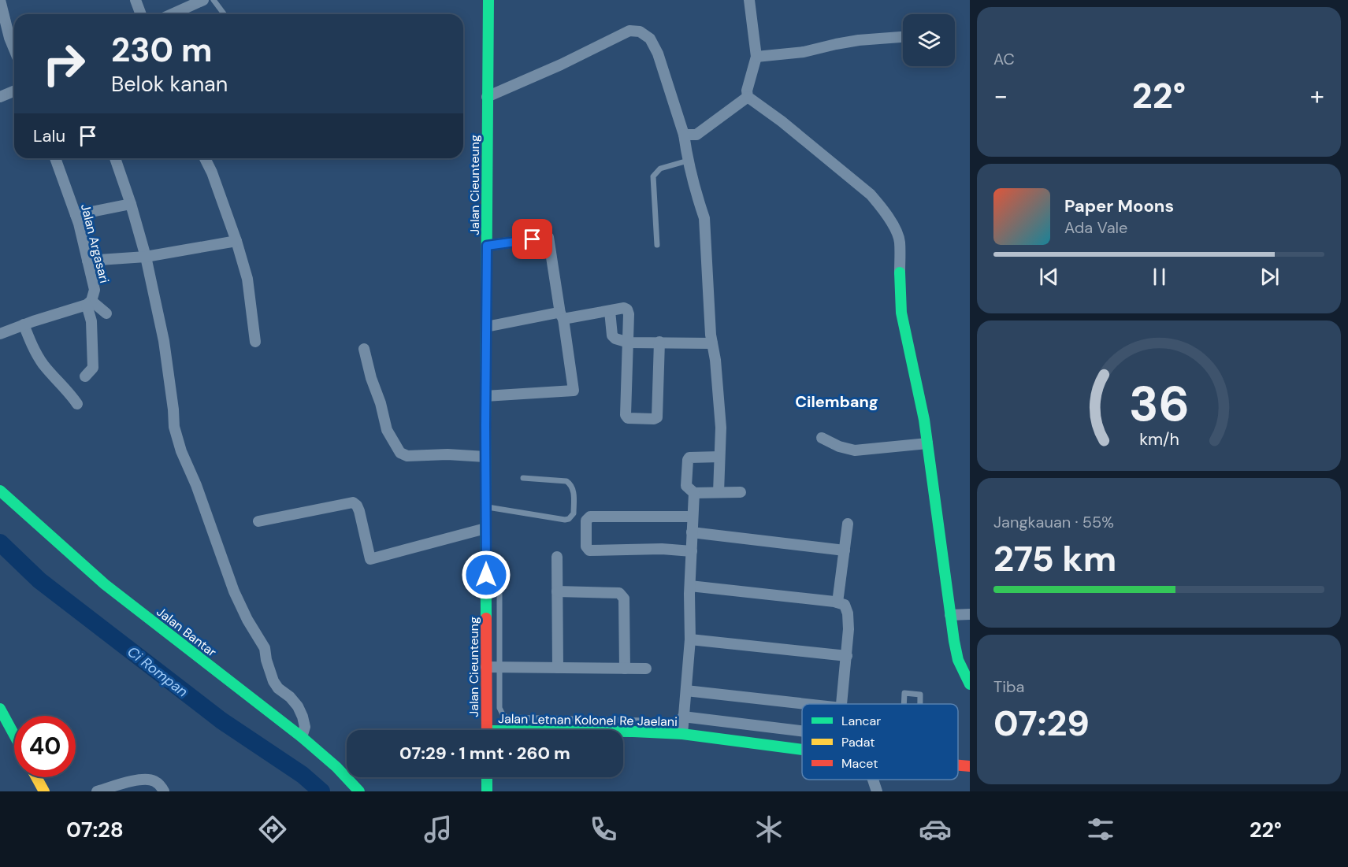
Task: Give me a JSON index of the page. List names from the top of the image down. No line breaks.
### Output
{"streets":{"street":["Jalan Cieunteung","Jalan Argasari","Jalan Bantar","Jalan Letnan Kolonel Re Jaelani"]},"districts":["Cilembang"],"water":["Ci Rompan"],"legend":["Lancar","Padat","Macet"],"page":{"tile":["AC",["Jangkauan · 55%","275 km"],["Tiba","07:29"]],"turn":["230 m","Belok kanan"],"heat":["−","22°","+"],"then":"Lalu","song":["Paper Moons","Ada Vale"],"limit":"40","trip":"07:29 · 1 mnt · 260 m","tabs":["07:28","22°"],"gauge":["36","km/h"]}}
